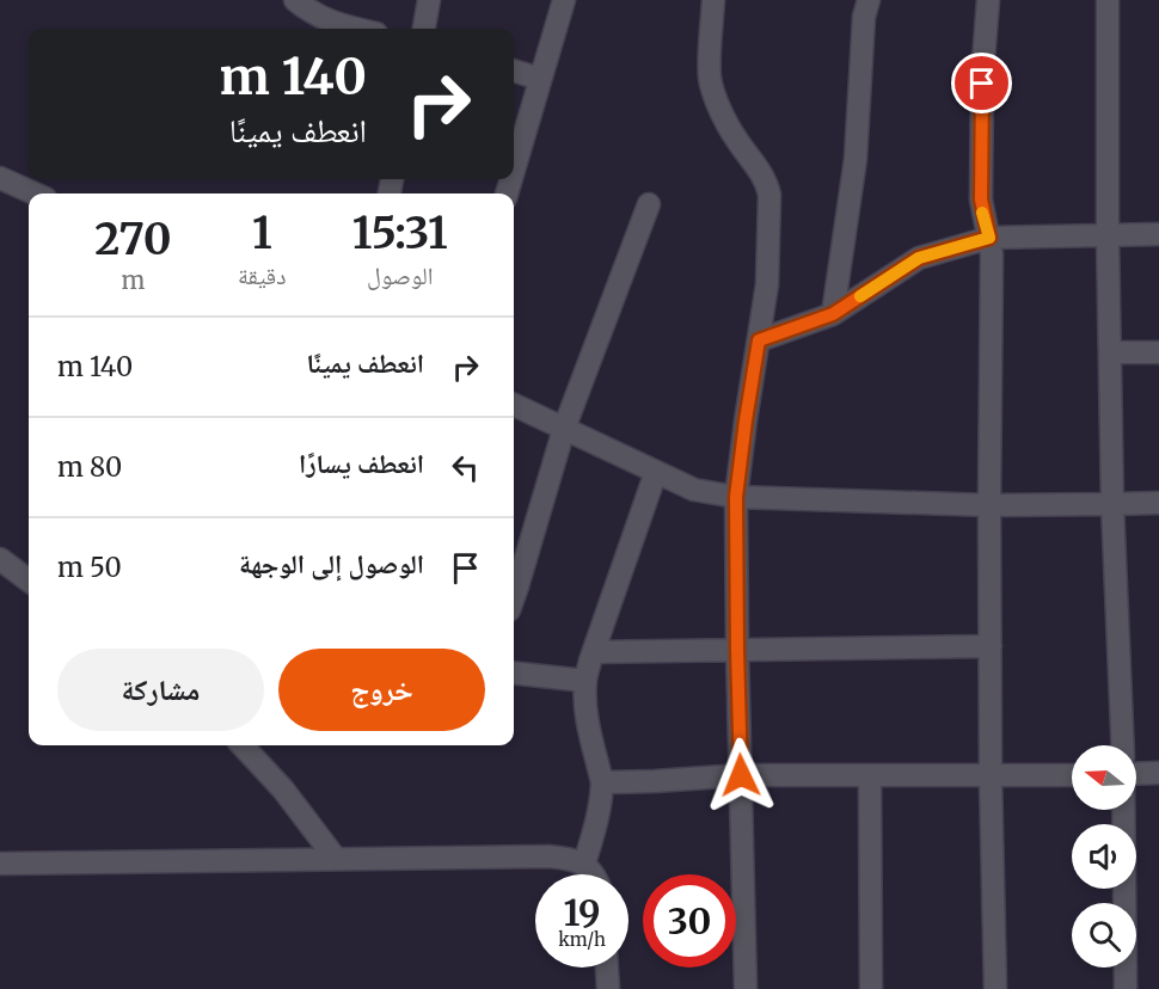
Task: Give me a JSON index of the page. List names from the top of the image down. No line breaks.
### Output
{"north":"left","page":{"turn":["140 m","انعطف يمينًا"],"eta":["15:31","الوصول","1","دقيقة","270","m"],"list":[{"name":"انعطف يمينًا","value":"140 m"},{"name":"انعطف يسارًا","value":"80 m"},{"name":"الوصول إلى الوجهة","value":"50 m"}],"buttons":["خروج","مشاركة"],"speed":"19 km/h","limit":"30"}}
